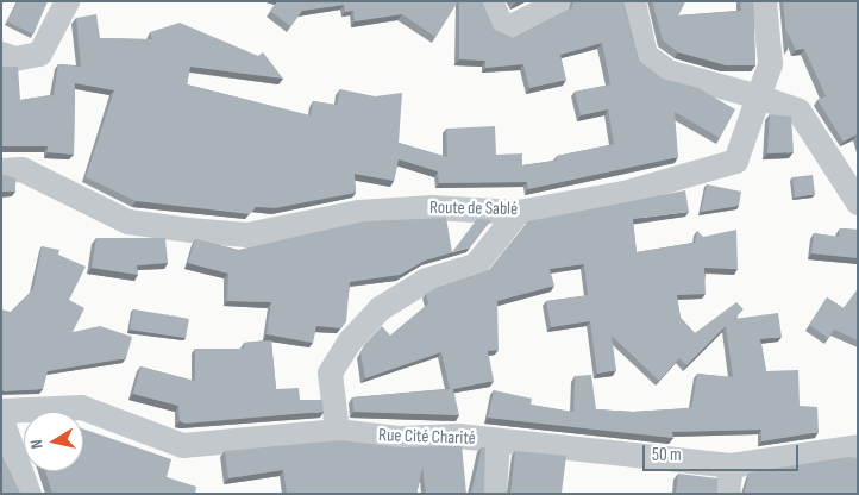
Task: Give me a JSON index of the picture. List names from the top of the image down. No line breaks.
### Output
{"streets":{"street":["Route de Sablé","Rue Cité Charité"]},"scale_bar":"50 m","north":"left"}
